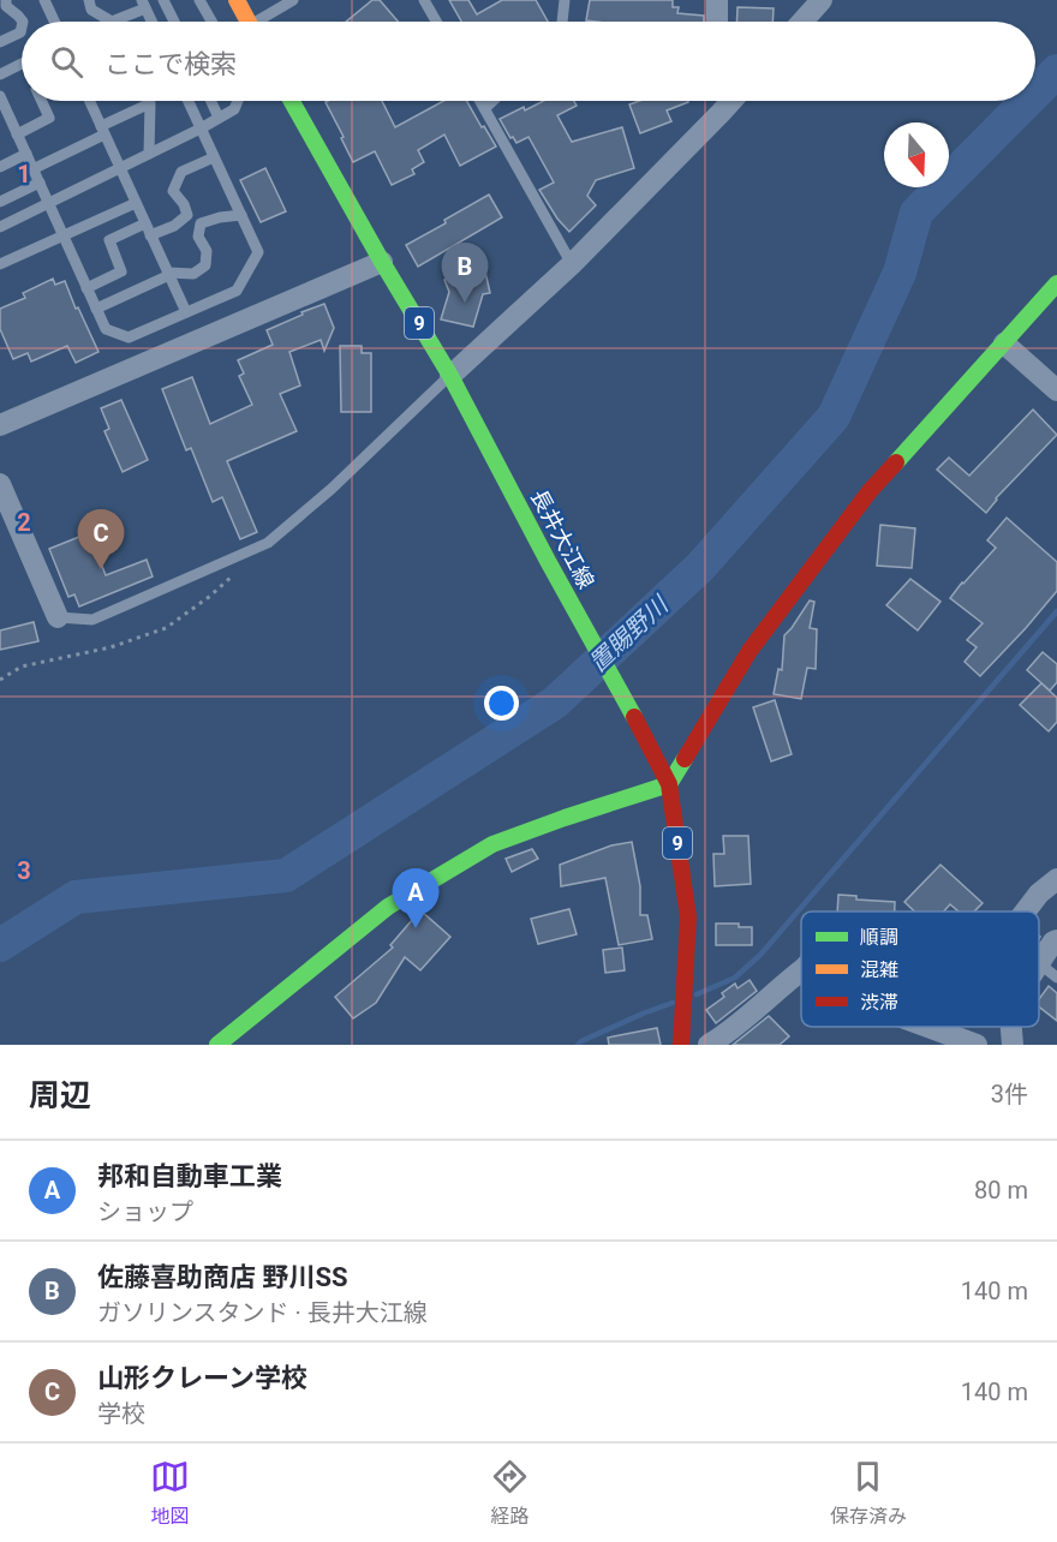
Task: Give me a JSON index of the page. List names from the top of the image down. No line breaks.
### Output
{"streets":{"street":["9","長井大江線"]},"water":["置賜野川"],"legend":["順調","混雑","渋滞"],"north":"bottom","page":{"search":"ここで検索","pins":["B","C","A"],"heading":["周辺","3件"],"list":[{"mark":"A","name":"邦和自動車工業","note":"ショップ","value":"80 m"},{"mark":"B","name":"佐藤喜助商店 野川SS","note":"ガソリンスタンド · 長井大江線","value":"140 m"},{"mark":"C","name":"山形クレーン学校","note":"学校","value":"140 m"}],"nav":["地図","経路","保存済み"]},"grid":{"rows":["1","2","3"]}}
